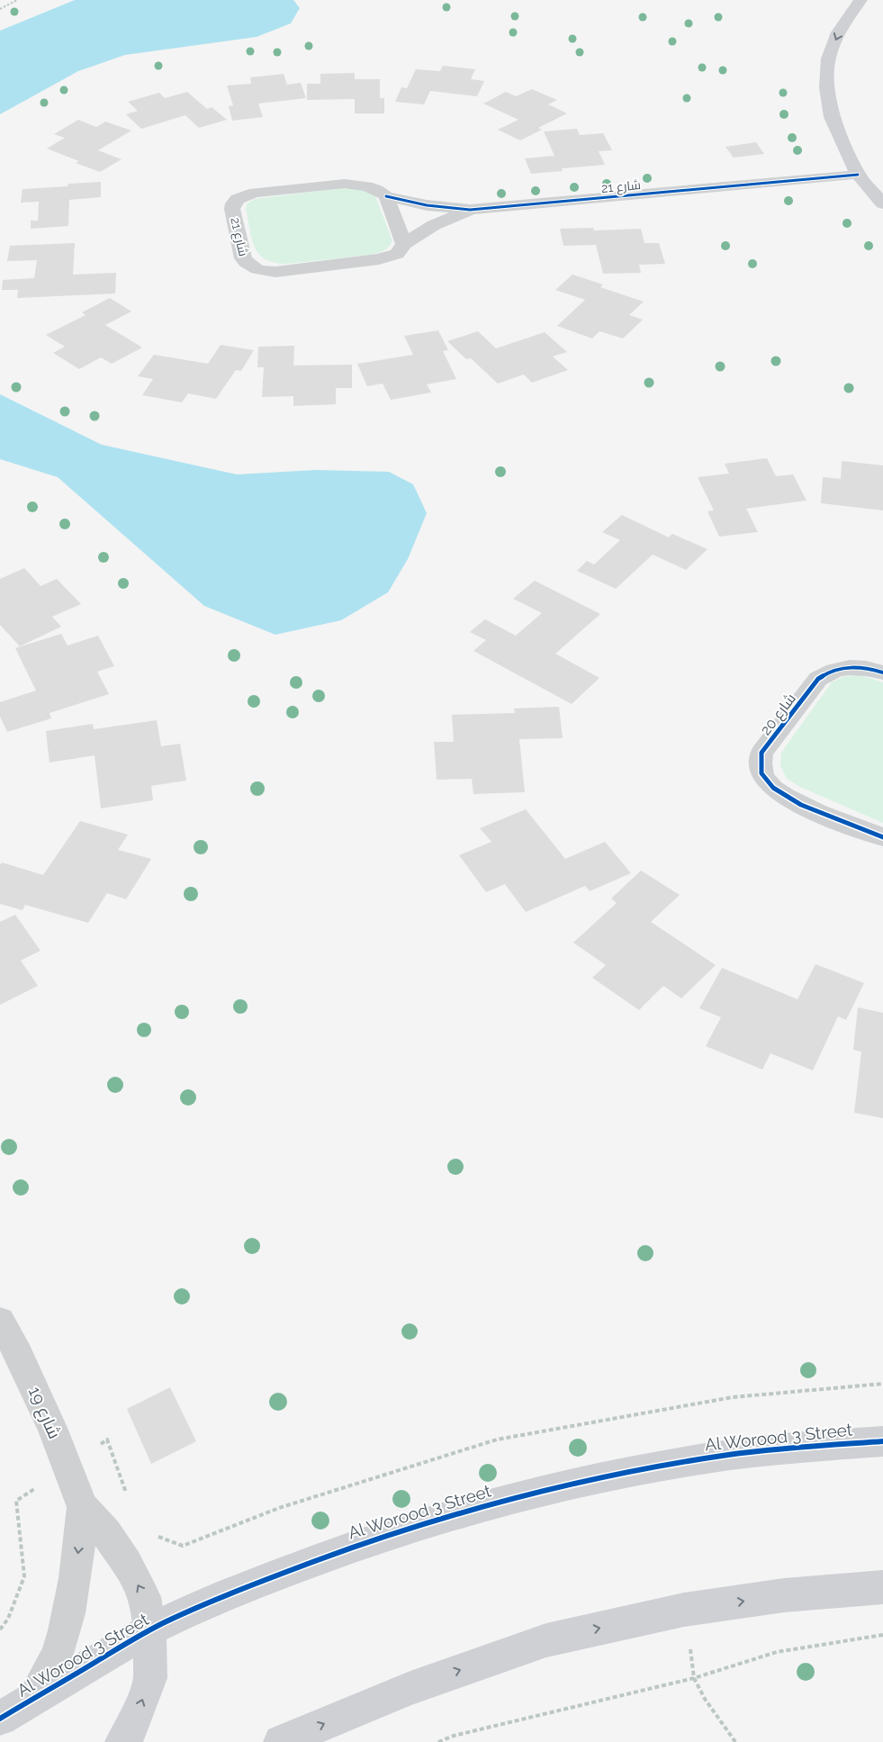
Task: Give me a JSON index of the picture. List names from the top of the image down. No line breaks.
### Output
{"streets":{"street":["شارع 21","شارع 20","شارع 19","Al Worood 3 Street"]},"crossings":[["شارع 19","Al Worood 3 Street"]]}
